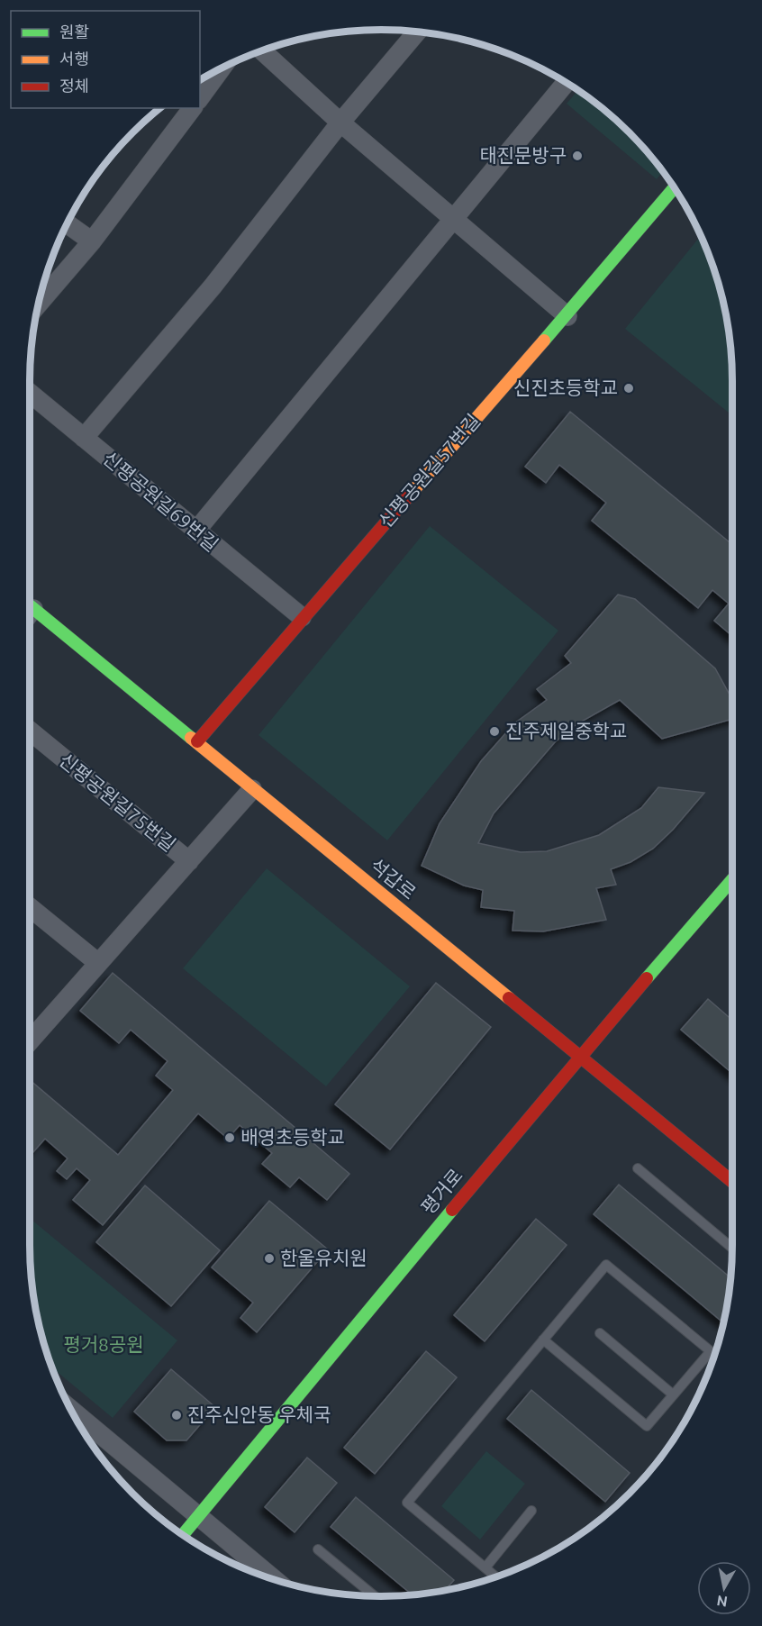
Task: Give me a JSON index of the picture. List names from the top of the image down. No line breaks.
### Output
{"streets":{"street":["신평공원길57번길","신평공원길69번길","신평공원길75번길","석갑로","평거로"]},"crossings":[["신평공원길57번길","신평공원길69번길"],["신평공원길57번길","석갑로"],["석갑로","평거로"]],"parks":["평거8공원"],"places":["태진문방구","신진초등학교","진주제일중학교","배영초등학교","한울유치원","진주신안동 우체국"],"legend":["원활","서행","정체"],"north":"bottom"}
